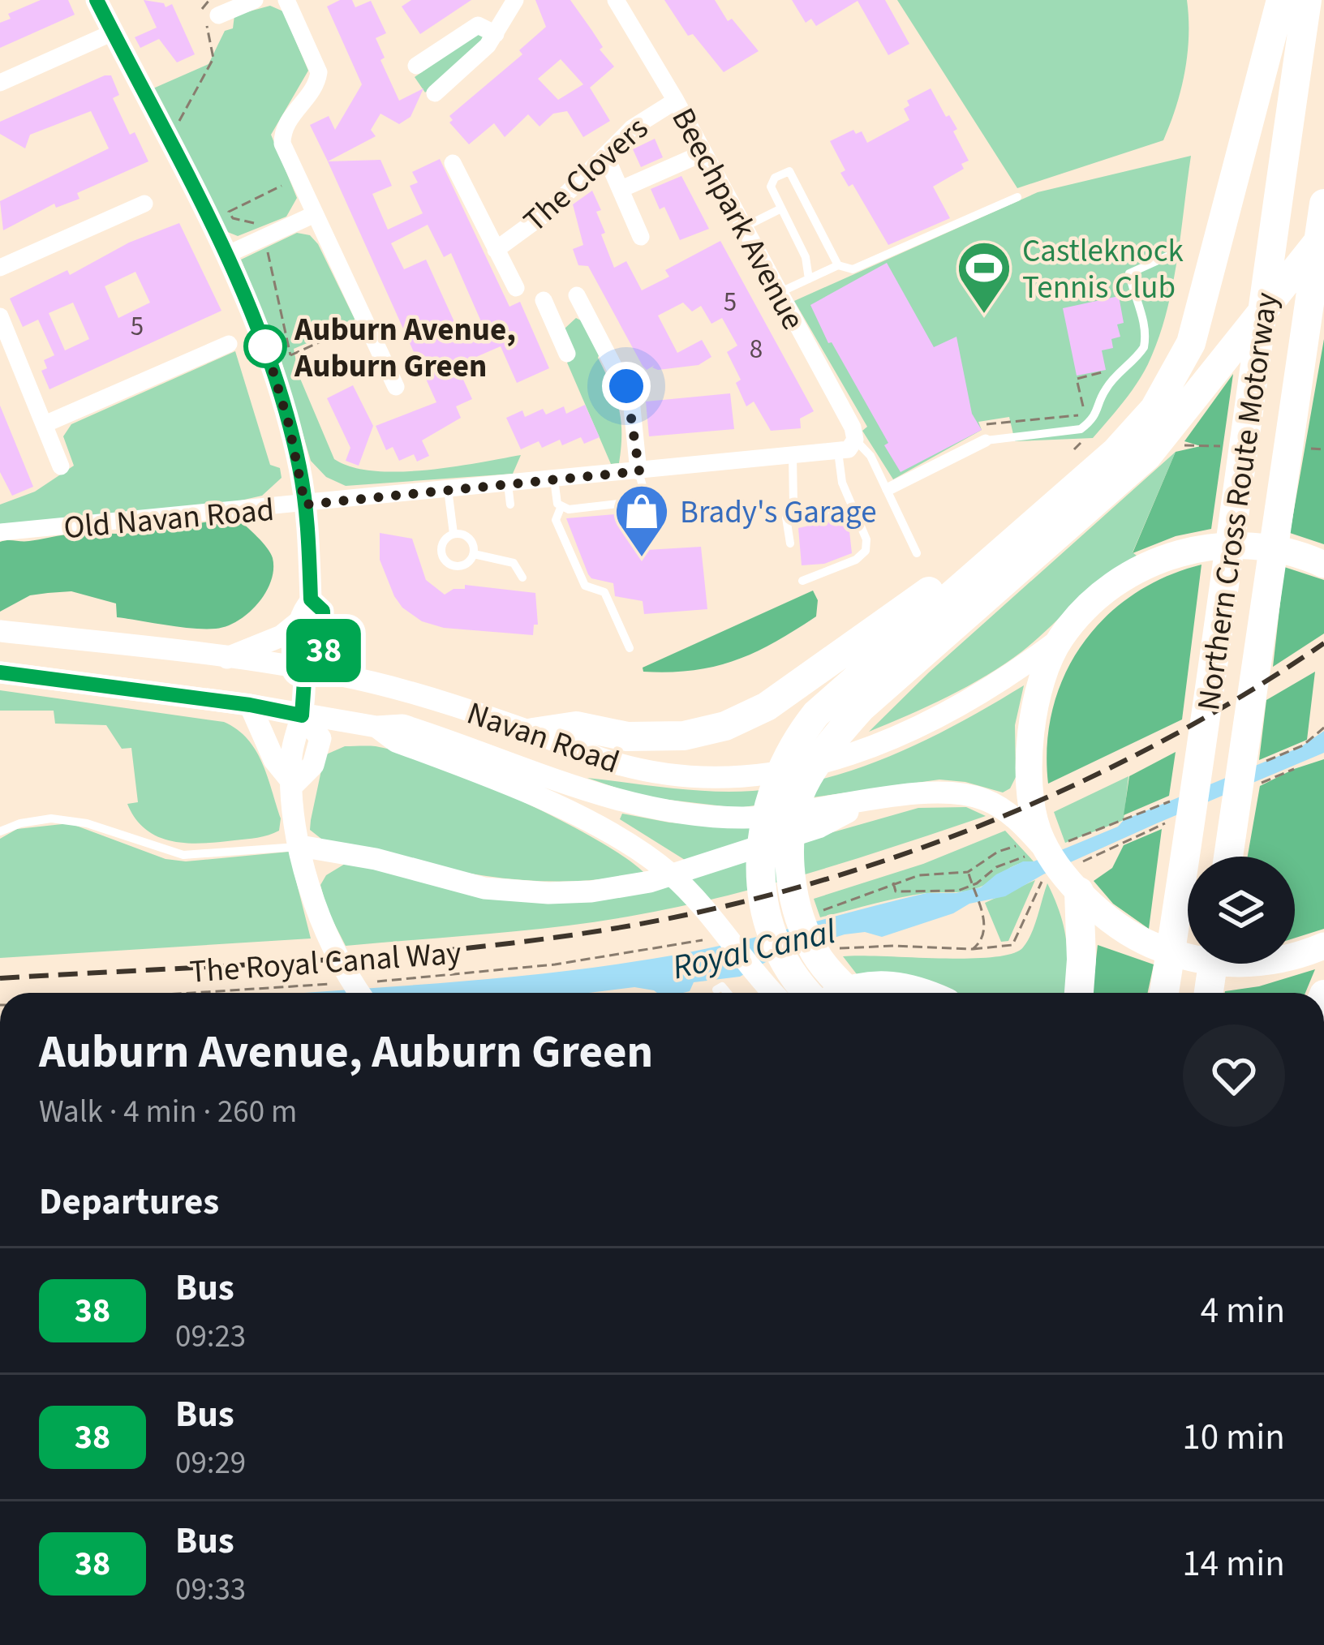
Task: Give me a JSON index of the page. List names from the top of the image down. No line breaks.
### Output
{"streets":{"highway":["Northern Cross Route Motorway"],"main road":["Navan Road"],"street":["The Clovers","Beechpark Avenue","Old Navan Road"],"path":["The Royal Canal Way"]},"crossings":[["The Clovers","Beechpark Avenue"]],"water":["Royal Canal"],"places":{"sports":["Castleknock Tennis Club"],"other":["Auburn Avenue, Auburn Green"],"shop":["Brady's Garage"]},"lines":["bus line 38"],"house_numbers":["5","5","8"],"page":{"on_map":"38","heading":[["Auburn Avenue, Auburn Green","Walk · 4 min · 260 m"],"Departures"],"list":[{"mark":"38","name":"Bus","note":"09:23","value":"4 min"},{"mark":"38","name":"Bus","note":"09:29","value":"10 min"},{"mark":"38","name":"Bus","note":"09:33","value":"14 min"}]}}
